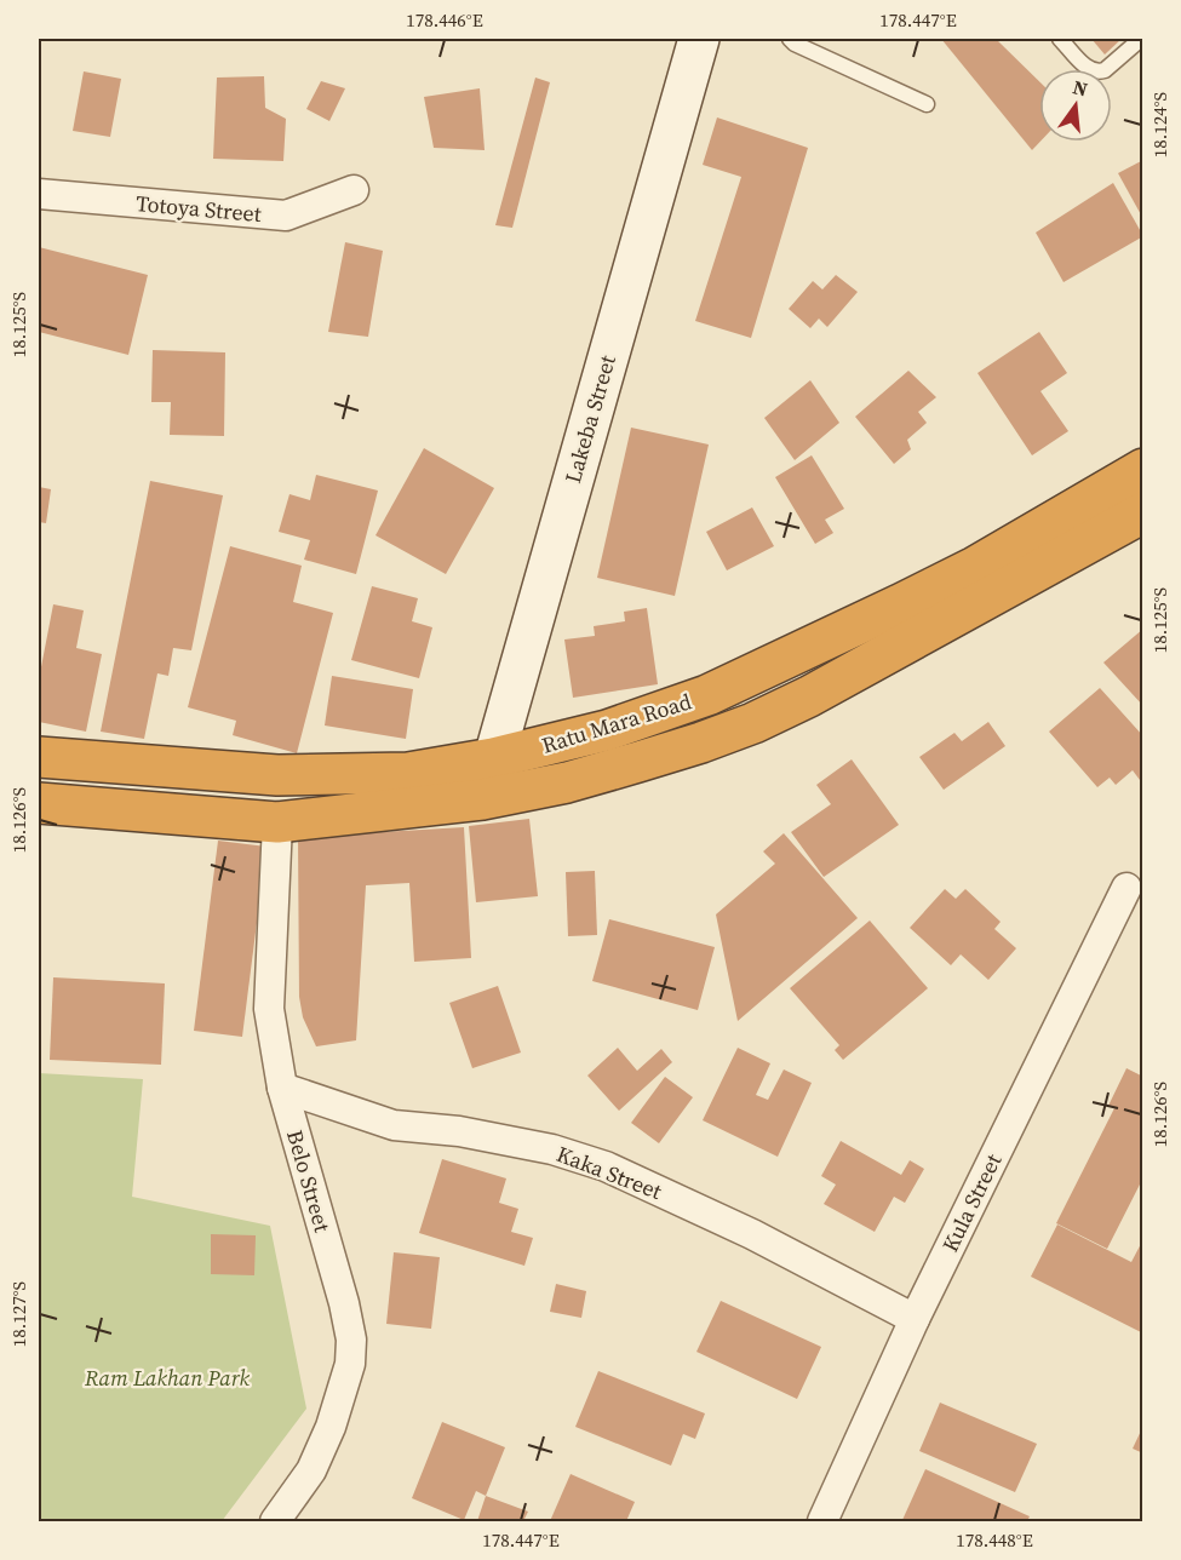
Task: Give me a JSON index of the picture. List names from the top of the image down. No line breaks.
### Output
{"streets":{"highway":["Ratu Mara Road"],"main road":["Lakeba Street"],"street":["Totoya Street","Kaka Street","Belo Street","Kula Street"]},"crossings":[["Lakeba Street","Ratu Mara Road"],["Ratu Mara Road","Belo Street"],["Kaka Street","Belo Street"],["Kaka Street","Kula Street"]],"parks":["Ram Lakhan Park"],"north":"top","coordinates":["178.446°E","178.447°E","18.124°S","18.125°S","18.126°S","18.127°S","178.448°E"]}
